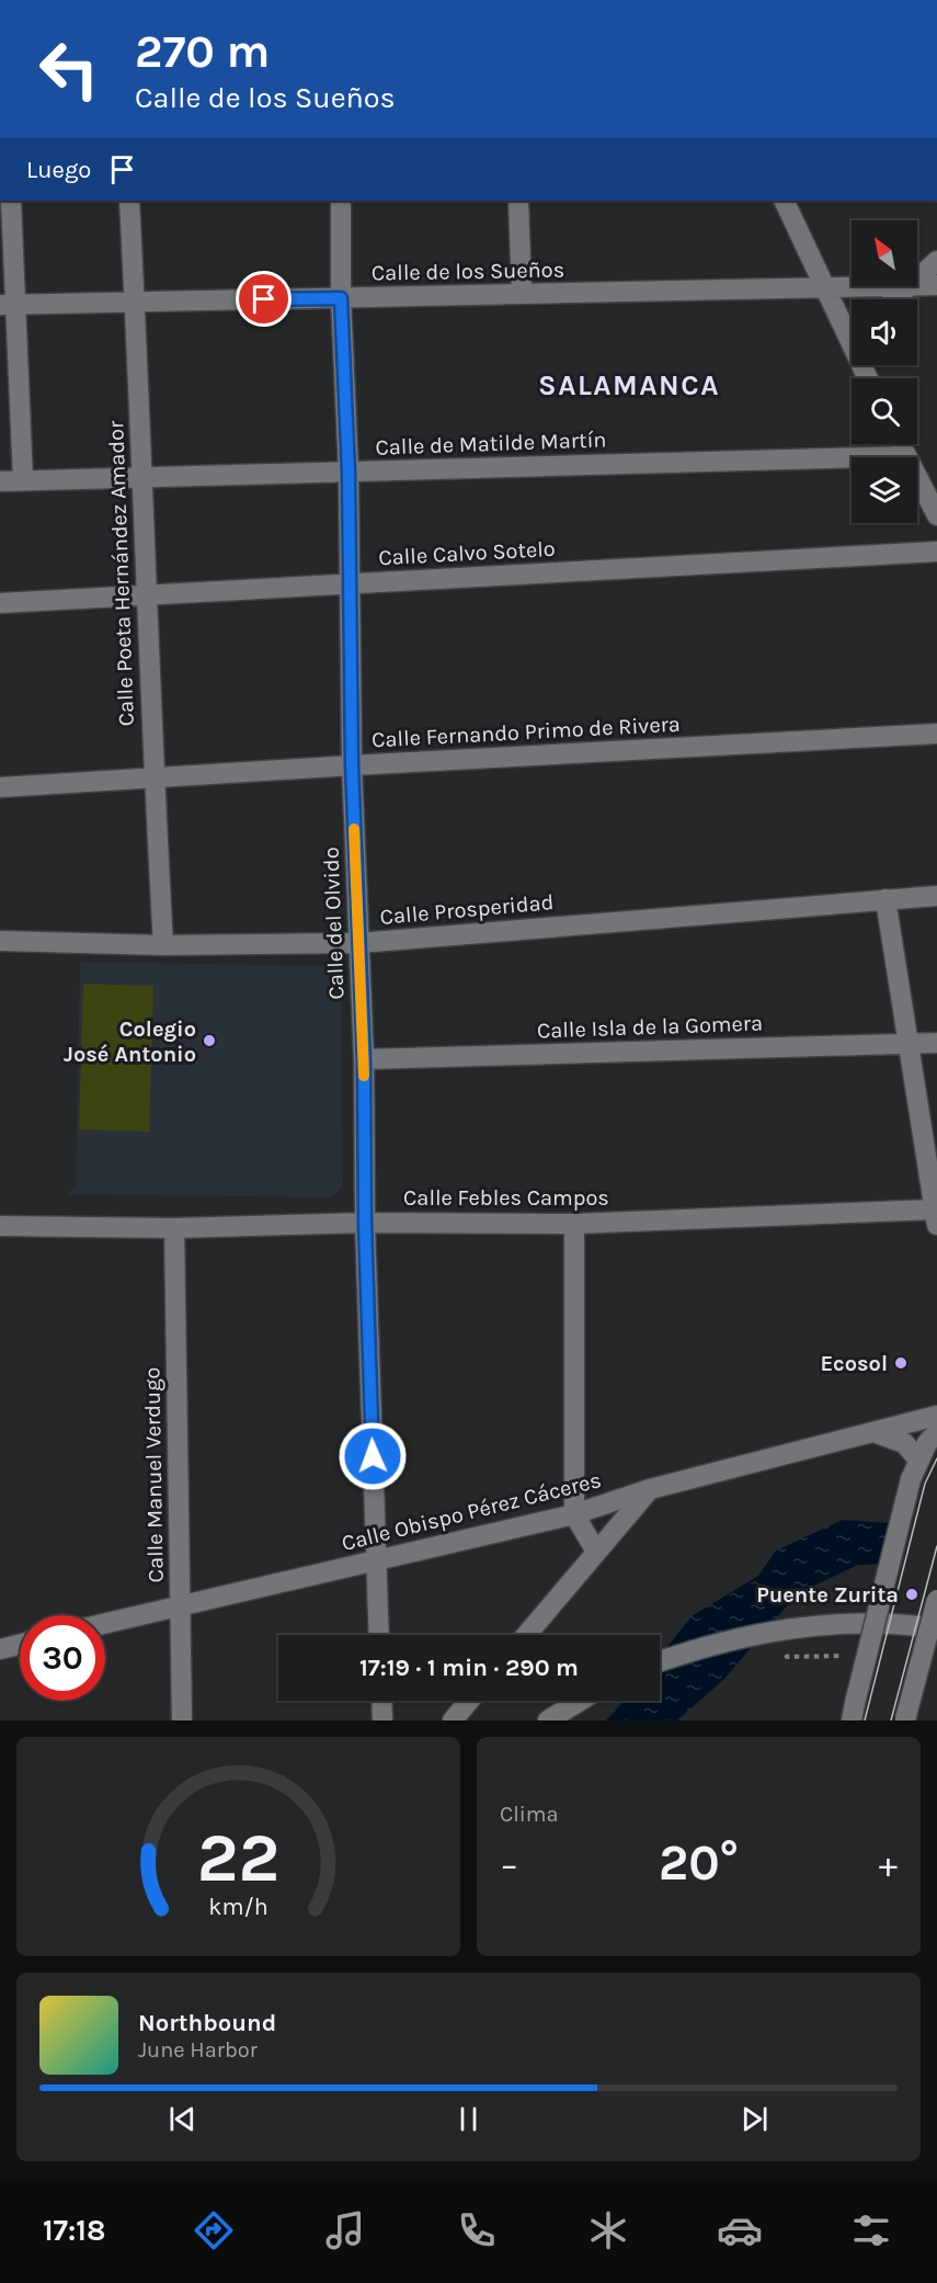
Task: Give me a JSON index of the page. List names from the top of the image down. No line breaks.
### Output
{"streets":{"street":["Calle de los Sueños","Calle de Matilde Martín","Calle Calvo Sotelo","Calle Poeta Hernández Amador","Calle Fernando Primo de Rivera","Calle Prosperidad","Calle del Olvido","Calle Isla de la Gomera","Calle Febles Campos","Calle Manuel Verdugo","Calle Obispo Pérez Cáceres"]},"crossings":[["Calle de los Sueños","Calle Poeta Hernández Amador"],["Calle de los Sueños","Calle del Olvido"],["Calle de Matilde Martín","Calle Poeta Hernández Amador"],["Calle de Matilde Martín","Calle del Olvido"],["Calle Calvo Sotelo","Calle Poeta Hernández Amador"],["Calle Calvo Sotelo","Calle del Olvido"],["Calle Poeta Hernández Amador","Calle Fernando Primo de Rivera"],["Calle Poeta Hernández Amador","Calle Prosperidad"],["Calle Fernando Primo de Rivera","Calle del Olvido"],["Calle Prosperidad","Calle del Olvido"],["Calle del Olvido","Calle Isla de la Gomera"],["Calle del Olvido","Calle Febles Campos"],["Calle del Olvido","Calle Obispo Pérez Cáceres"],["Calle Febles Campos","Calle Manuel Verdugo"],["Calle Manuel Verdugo","Calle Obispo Pérez Cáceres"]],"districts":["SALAMANCA"],"places":["Colegio José Antonio","Ecosol","Puente Zurita"],"north":"top left","page":{"turn":["270 m","Calle de los Sueños"],"then":"Luego","limit":"30","trip":"17:19 · 1 min · 290 m","tile":"Clima","heat":["−","20°","+"],"song":["Northbound","June Harbor"],"tabs":"17:18","gauge":["22","km/h"]}}
